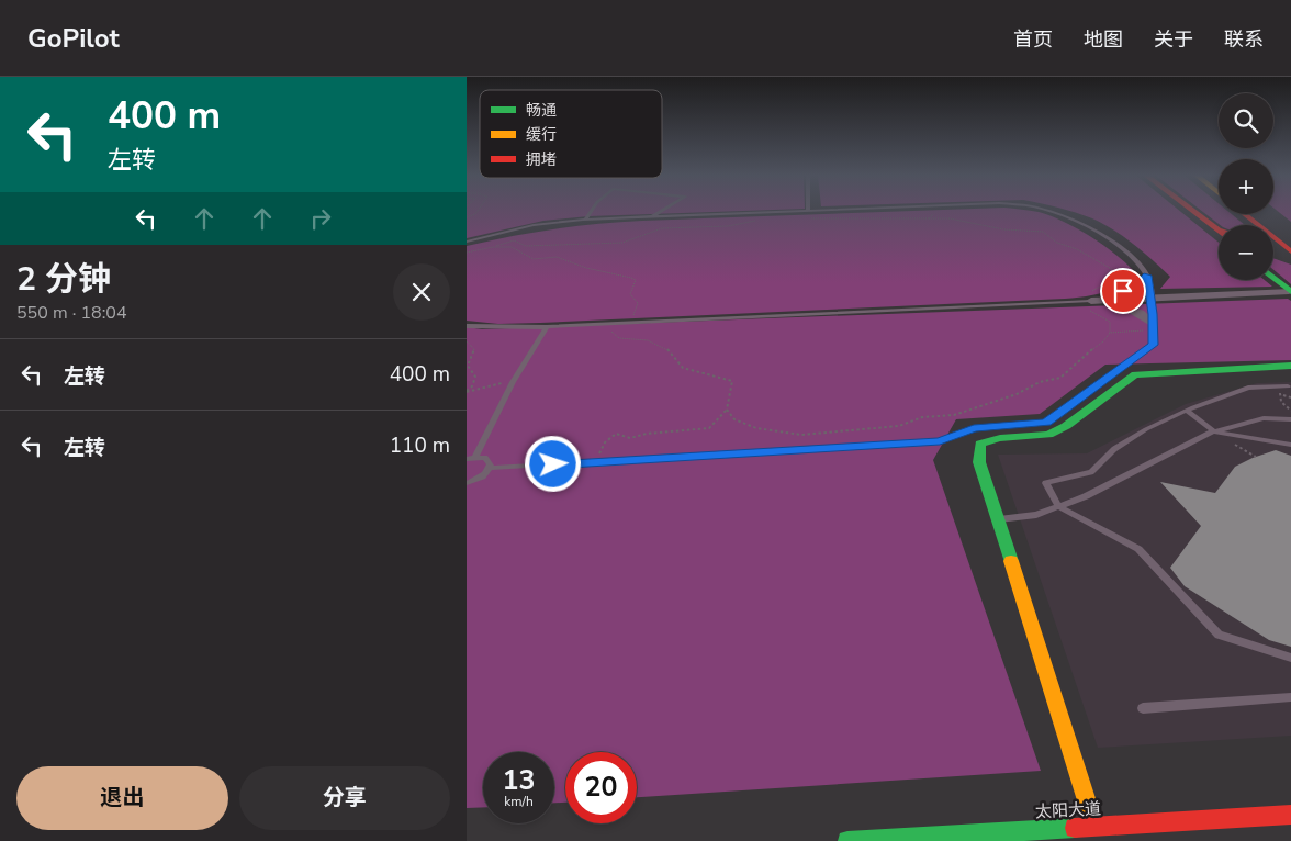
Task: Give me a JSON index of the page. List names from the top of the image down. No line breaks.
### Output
{"streets":{"main road":["太阳大道"]},"legend":["畅通","缓行","拥堵"],"page":{"header":"GoPilot","nav":["首页","地图","关于","联系"],"turn":["400 m","左转"],"map_buttons":["+","−"],"heading":["2 分钟","550 m · 18:04"],"list":[{"name":"左转","value":"400 m"},{"name":"左转","value":"110 m"}],"speed":"13 km/h","limit":"20","buttons":["退出","分享"]}}
